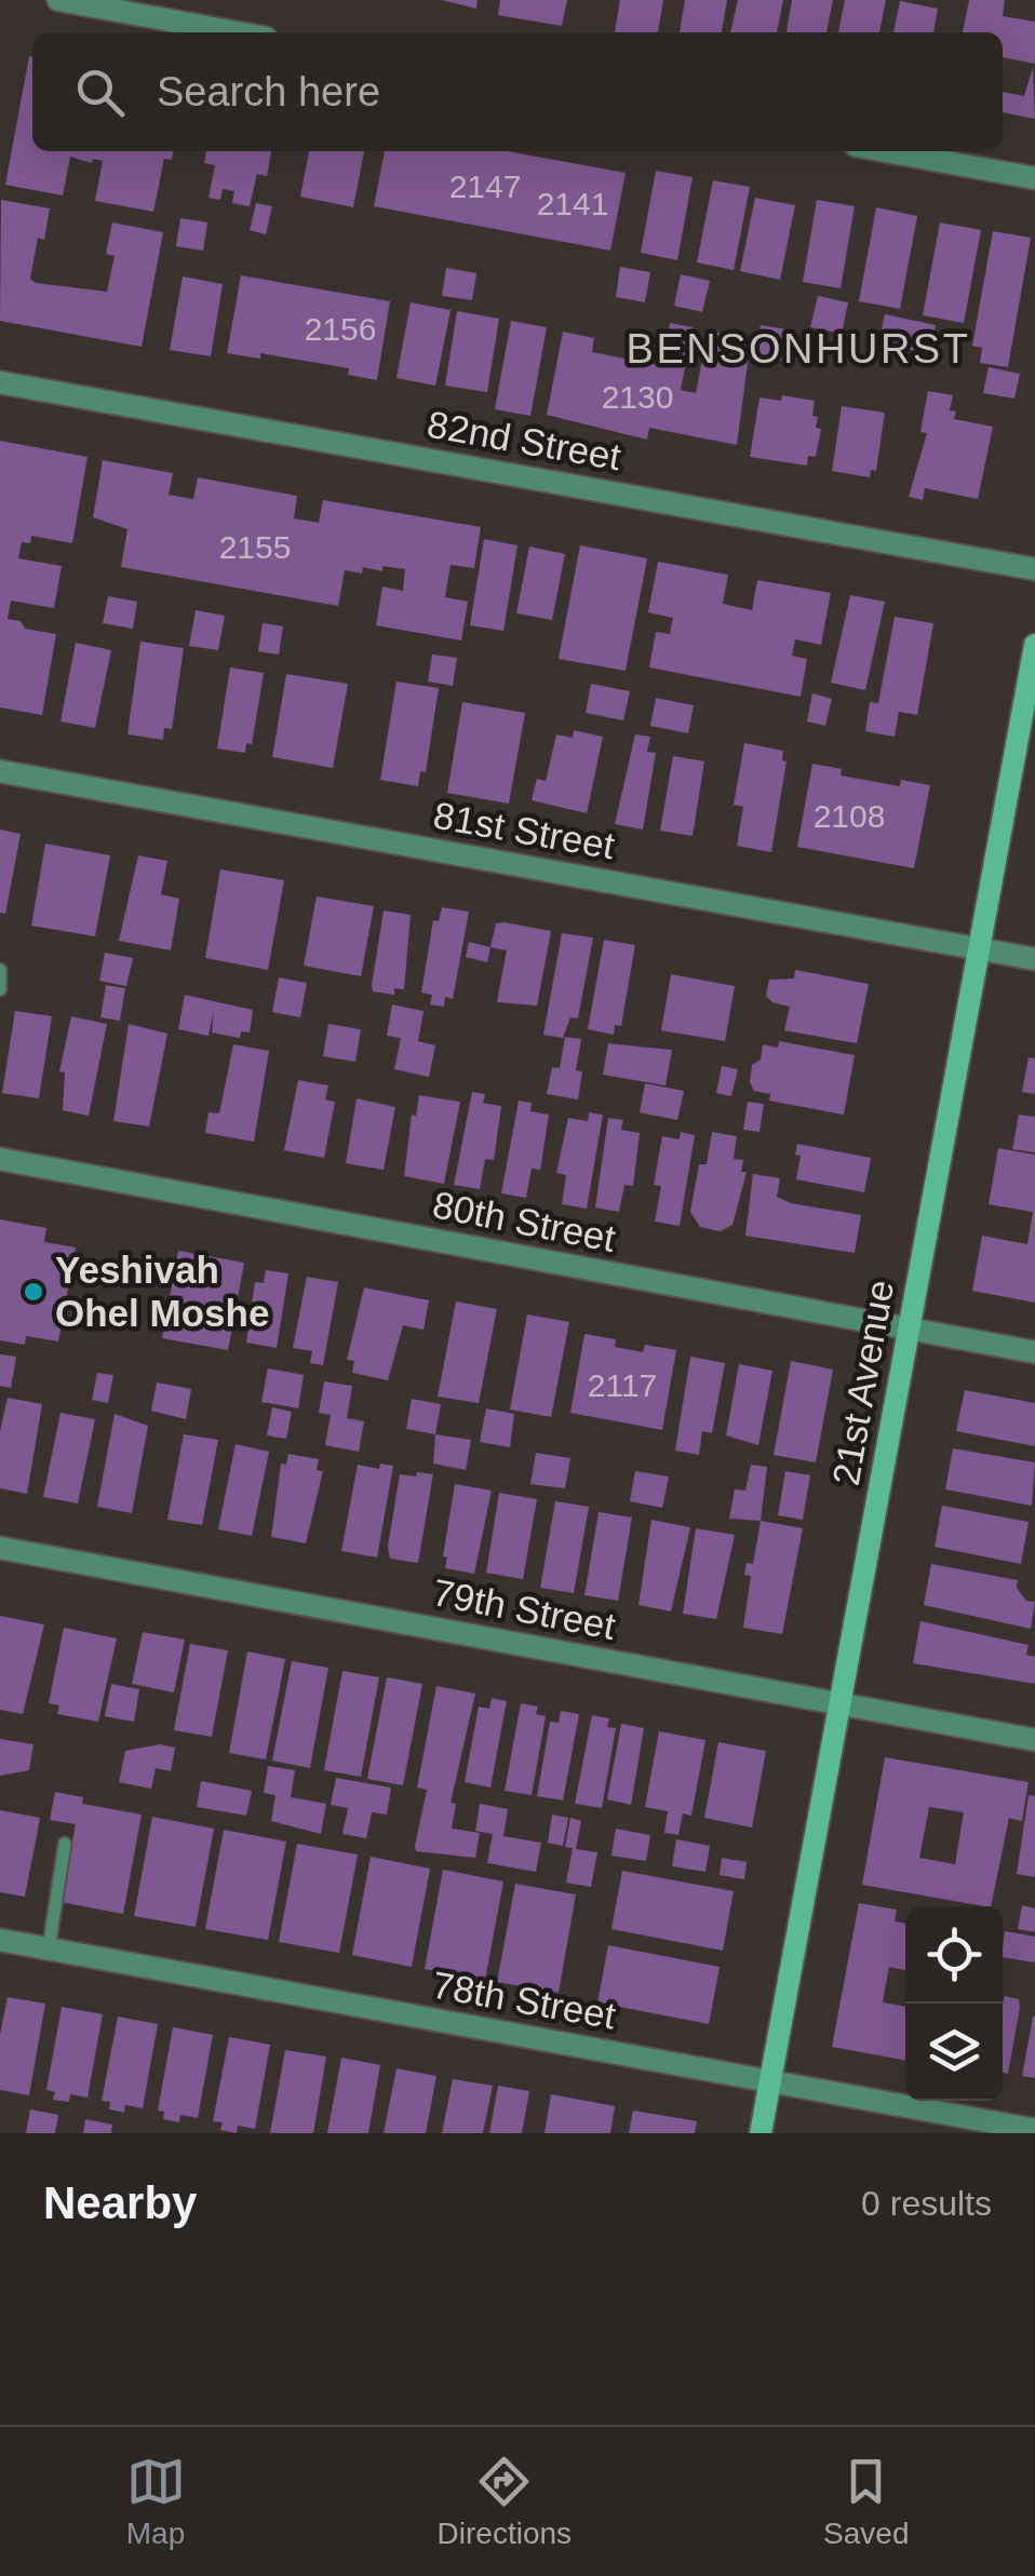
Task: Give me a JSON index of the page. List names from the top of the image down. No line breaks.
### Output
{"streets":{"street":["82nd Street","81st Street","80th Street","21st Avenue","79th Street","78th Street"]},"crossings":[["81st Street","21st Avenue"],["80th Street","21st Avenue"],["21st Avenue","79th Street"],["21st Avenue","78th Street"]],"districts":["BENSONHURST"],"places":["Yeshivah Ohel Moshe"],"house_numbers":["2147","2141","2156","2130","2155","2108","2117"],"page":{"search":"Search here","heading":["Nearby","0 results"],"nav":["Map","Directions","Saved"]}}
